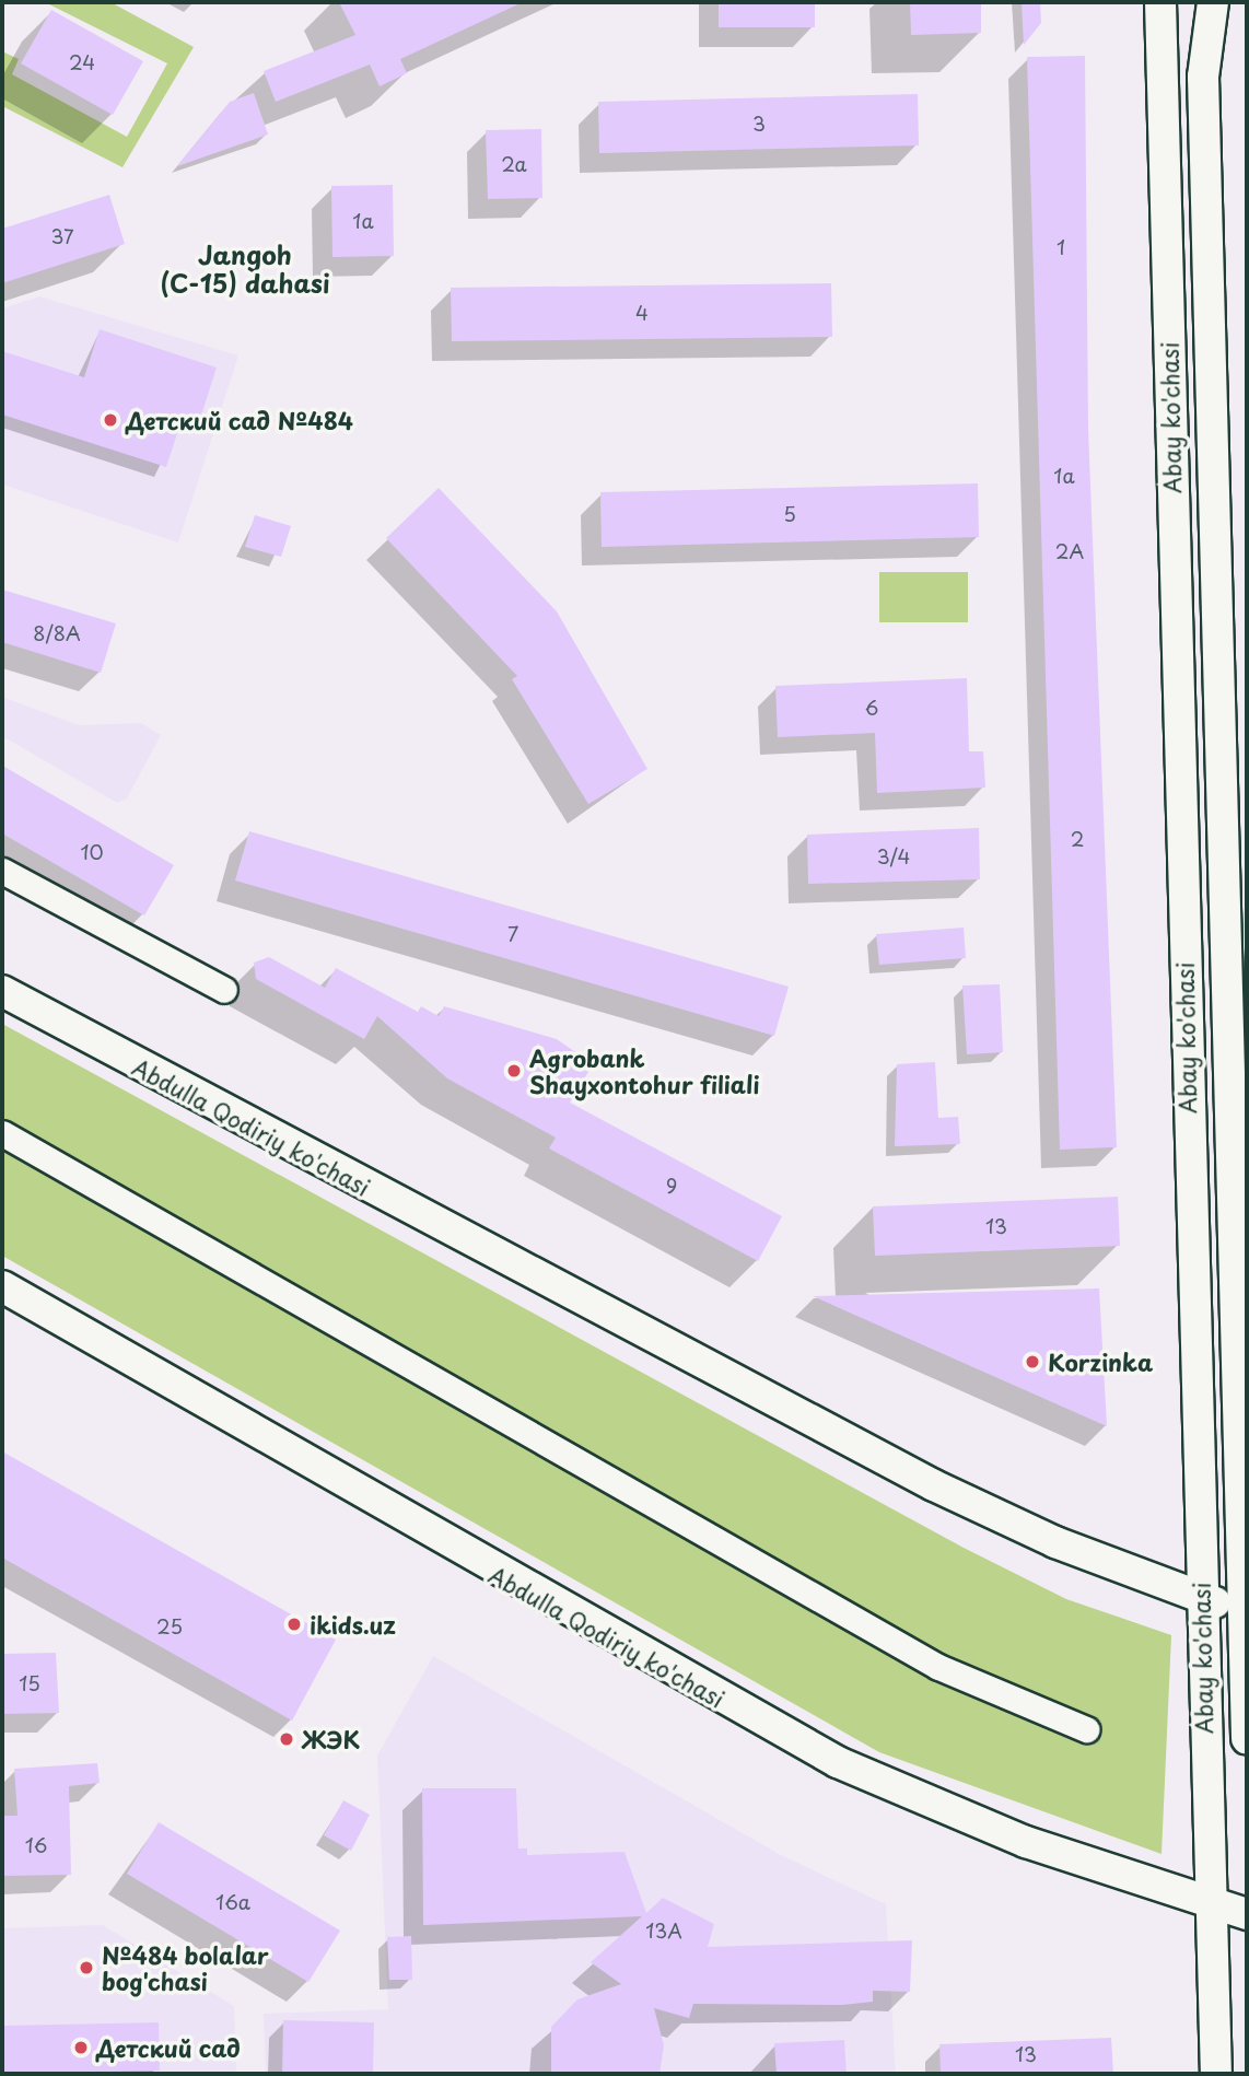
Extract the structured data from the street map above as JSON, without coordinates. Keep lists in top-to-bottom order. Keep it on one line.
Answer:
{"streets":{"main road":["Abay ko'chasi","Abdulla Qodiriy ko'chasi"]},"crossings":[["Abay ko'chasi","Abdulla Qodiriy ko'chasi"]],"districts":["Jangoh (C-15) dahasi"],"places":["Детский сад №484","Agrobank Shayxontohur filiali","Korzinka","ikids.uz","ЖЭК","№484 bolalar bog'chasi","Детский сад"],"house_numbers":["24","3","2a","1a","37","1","4","1a","5","2A","8/8A","6","2","10","3/4","7","9","13","25","15","16","16a","13A","13"]}
